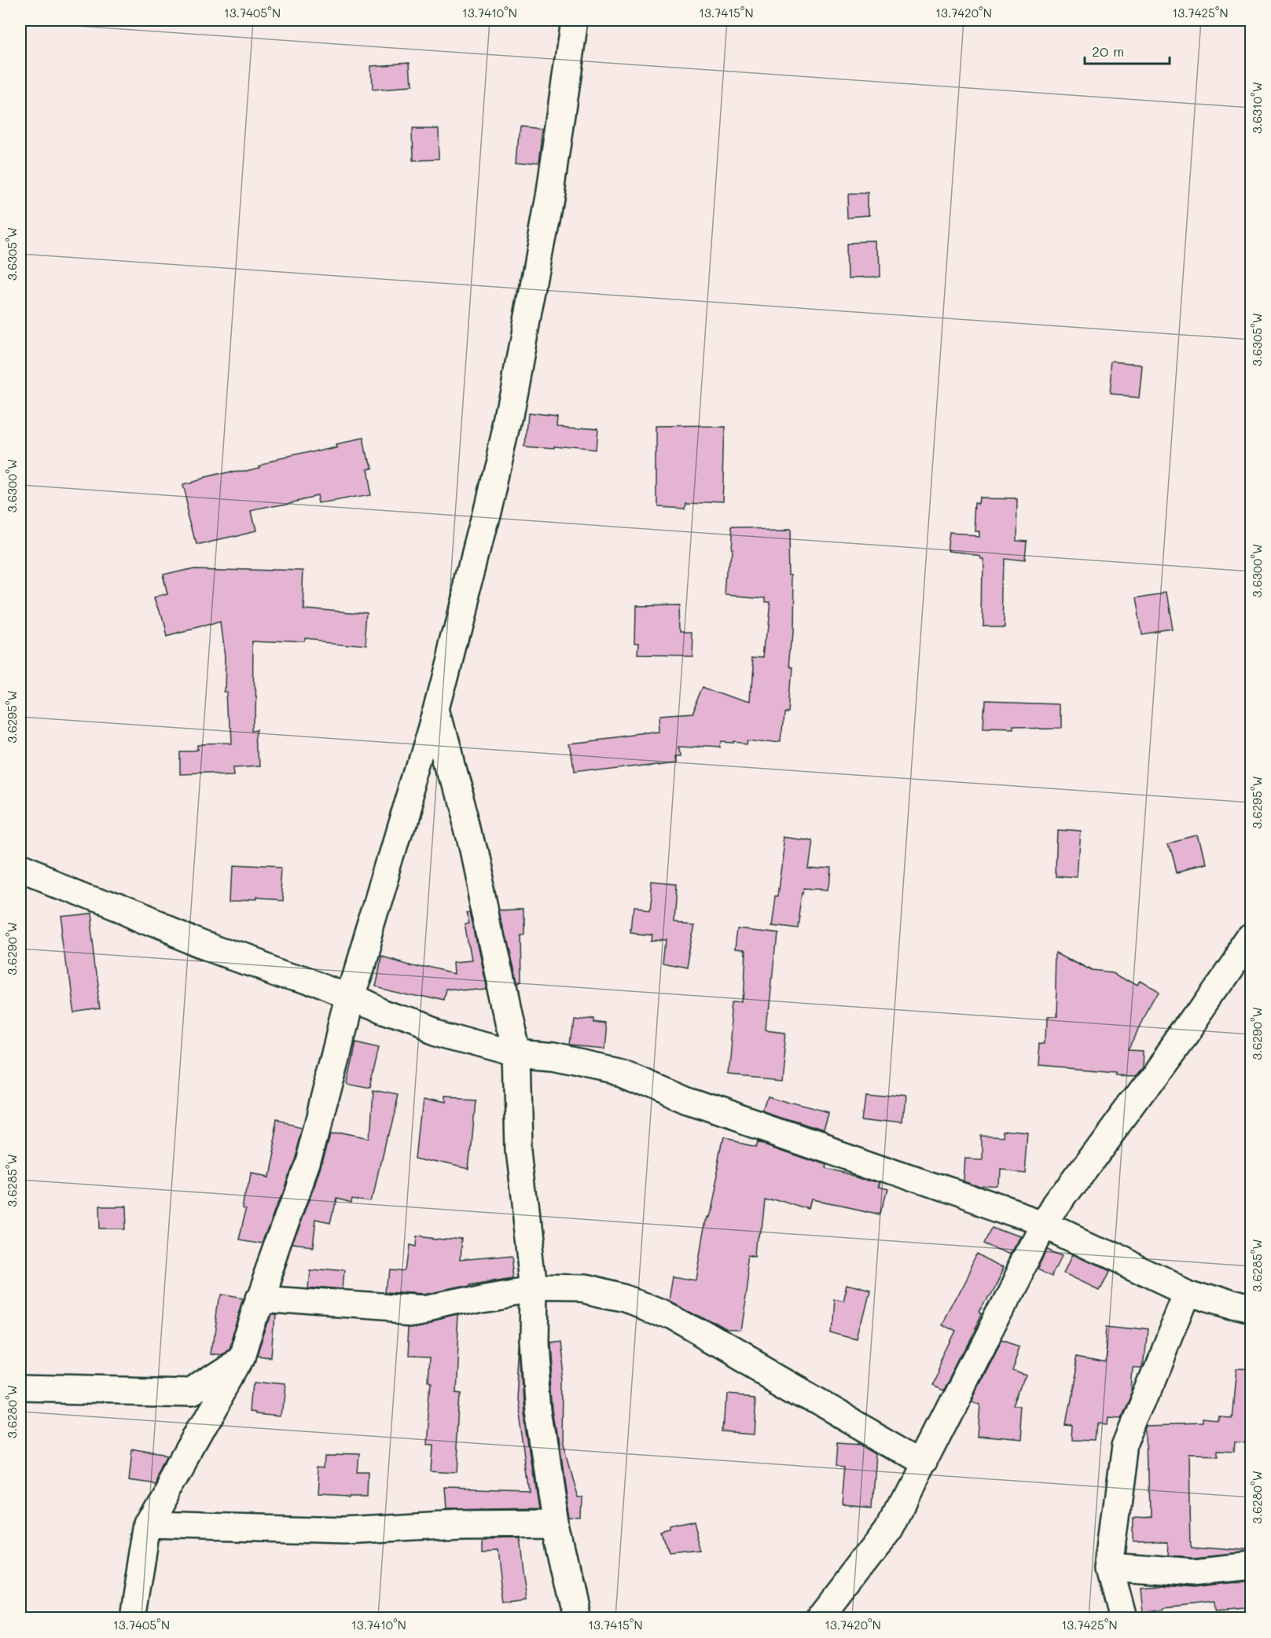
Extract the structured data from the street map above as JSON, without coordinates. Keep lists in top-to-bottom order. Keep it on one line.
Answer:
{"scale_bar":"20 m","coordinates":["13.7405°N","13.7410°N","13.7415°N","13.7420°N","13.7425°N","3.6310°W","3.6305°W","3.6300°W","3.6295°W","3.6290°W","3.6285°W","3.6280°W"]}
